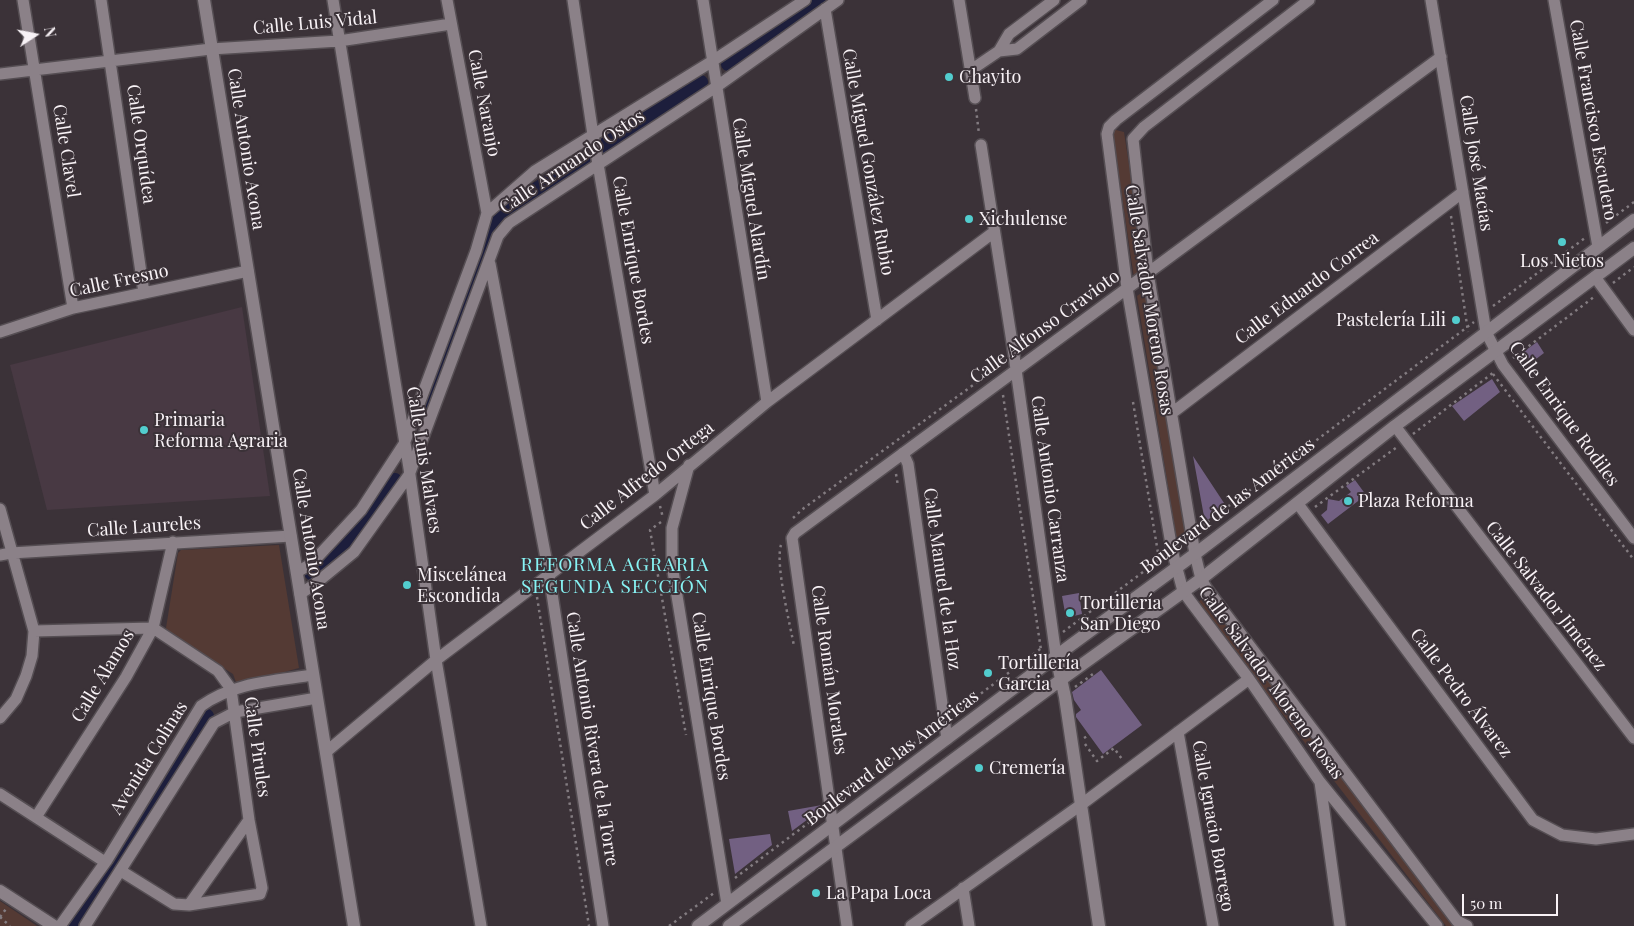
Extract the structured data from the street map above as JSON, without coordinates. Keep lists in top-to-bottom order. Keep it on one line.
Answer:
{"streets":{"main road":["Calle Antonio Acona","Calle Antonio Carranza","Boulevard de las Américas"],"street":["Calle Luis Vidal","Calle Naranjo","Calle Francisco Escudero","Calle Orquídea","Calle Clavel","Calle Armando Ostos","Calle Miguel González Rubio","Calle José Macías","Calle Miguel Alardín","Calle Enrique Bordes","Calle Fresno","Calle Eduardo Correa","Calle Salvador Moreno Rosas","Calle Alfonso Cravioto","Calle Enrique Rodiles","Calle Luis Malvaes","Calle Alfredo Ortega","Calle Laureles","Calle Manuel de la Hoz","Calle Salvador Jiménez","Calle Román Morales","Calle Álamos","Calle Pedro Álvarez","Calle Antonio Rivera de la Torre","Calle Pirules","Avenida Colinas","Calle Ignacio Borrego"]},"crossings":[["Calle Luis Vidal","Calle Naranjo"],["Calle Luis Vidal","Calle Antonio Acona"],["Calle Luis Vidal","Calle Luis Malvaes"],["Calle Naranjo","Calle Armando Ostos"],["Calle Francisco Escudero","Boulevard de las Américas"],["Calle Orquídea","Calle Fresno"],["Calle Antonio Acona","Calle Armando Ostos"],["Calle Antonio Acona","Calle Fresno"],["Calle Antonio Acona","Calle Alfredo Ortega"],["Calle Antonio Acona","Calle Laureles"],["Calle Antonio Acona","Avenida Colinas"],["Calle Clavel","Calle Fresno"],["Calle Armando Ostos","Calle Miguel González Rubio"],["Calle Armando Ostos","Calle Miguel Alardín"],["Calle Armando Ostos","Calle Enrique Bordes"],["Calle Armando Ostos","Calle Luis Malvaes"],["Calle Armando Ostos","Calle Antonio Rivera de la Torre"],["Calle Miguel González Rubio","Calle Alfredo Ortega"],["Calle José Macías","Calle Eduardo Correa"],["Calle José Macías","Calle Alfonso Cravioto"],["Calle José Macías","Calle Enrique Rodiles"],["Calle José Macías","Boulevard de las Américas"],["Calle Miguel Alardín","Calle Alfredo Ortega"],["Calle Enrique Bordes","Calle Alfredo Ortega"],["Calle Enrique Bordes","Boulevard de las Américas"],["Calle Eduardo Correa","Calle Salvador Moreno Rosas"],["Calle Salvador Moreno Rosas","Calle Alfonso Cravioto"],["Calle Salvador Moreno Rosas","Boulevard de las Américas"],["Calle Alfonso Cravioto","Calle Antonio Carranza"],["Calle Alfonso Cravioto","Calle Manuel de la Hoz"],["Calle Alfonso Cravioto","Calle Román Morales"],["Calle Enrique Rodiles","Boulevard de las Américas"],["Calle Luis Malvaes","Calle Alfredo Ortega"],["Calle Alfredo Ortega","Calle Antonio Carranza"],["Calle Alfredo Ortega","Calle Antonio Rivera de la Torre"],["Calle Antonio Carranza","Boulevard de las Américas"],["Boulevard de las Américas","Calle Manuel de la Hoz"],["Boulevard de las Américas","Calle Salvador Jiménez"],["Boulevard de las Américas","Calle Román Morales"],["Boulevard de las Américas","Calle Pedro Álvarez"],["Calle Laureles","Calle Álamos"],["Calle Álamos","Calle Pirules"],["Calle Pirules","Avenida Colinas"]],"districts":["REFORMA AGRARIA SEGUNDA SECCIÓN"],"places":["Chayito","Xichulense","Los Nietos","Pastelería Lili","Primaria Reforma Agraria","Plaza Reforma","Miscelánea Escondida","Tortillería San Diego","Tortillería Garcia","Cremería","La Papa Loca"],"scale_bar":"50 m","north":"right"}
